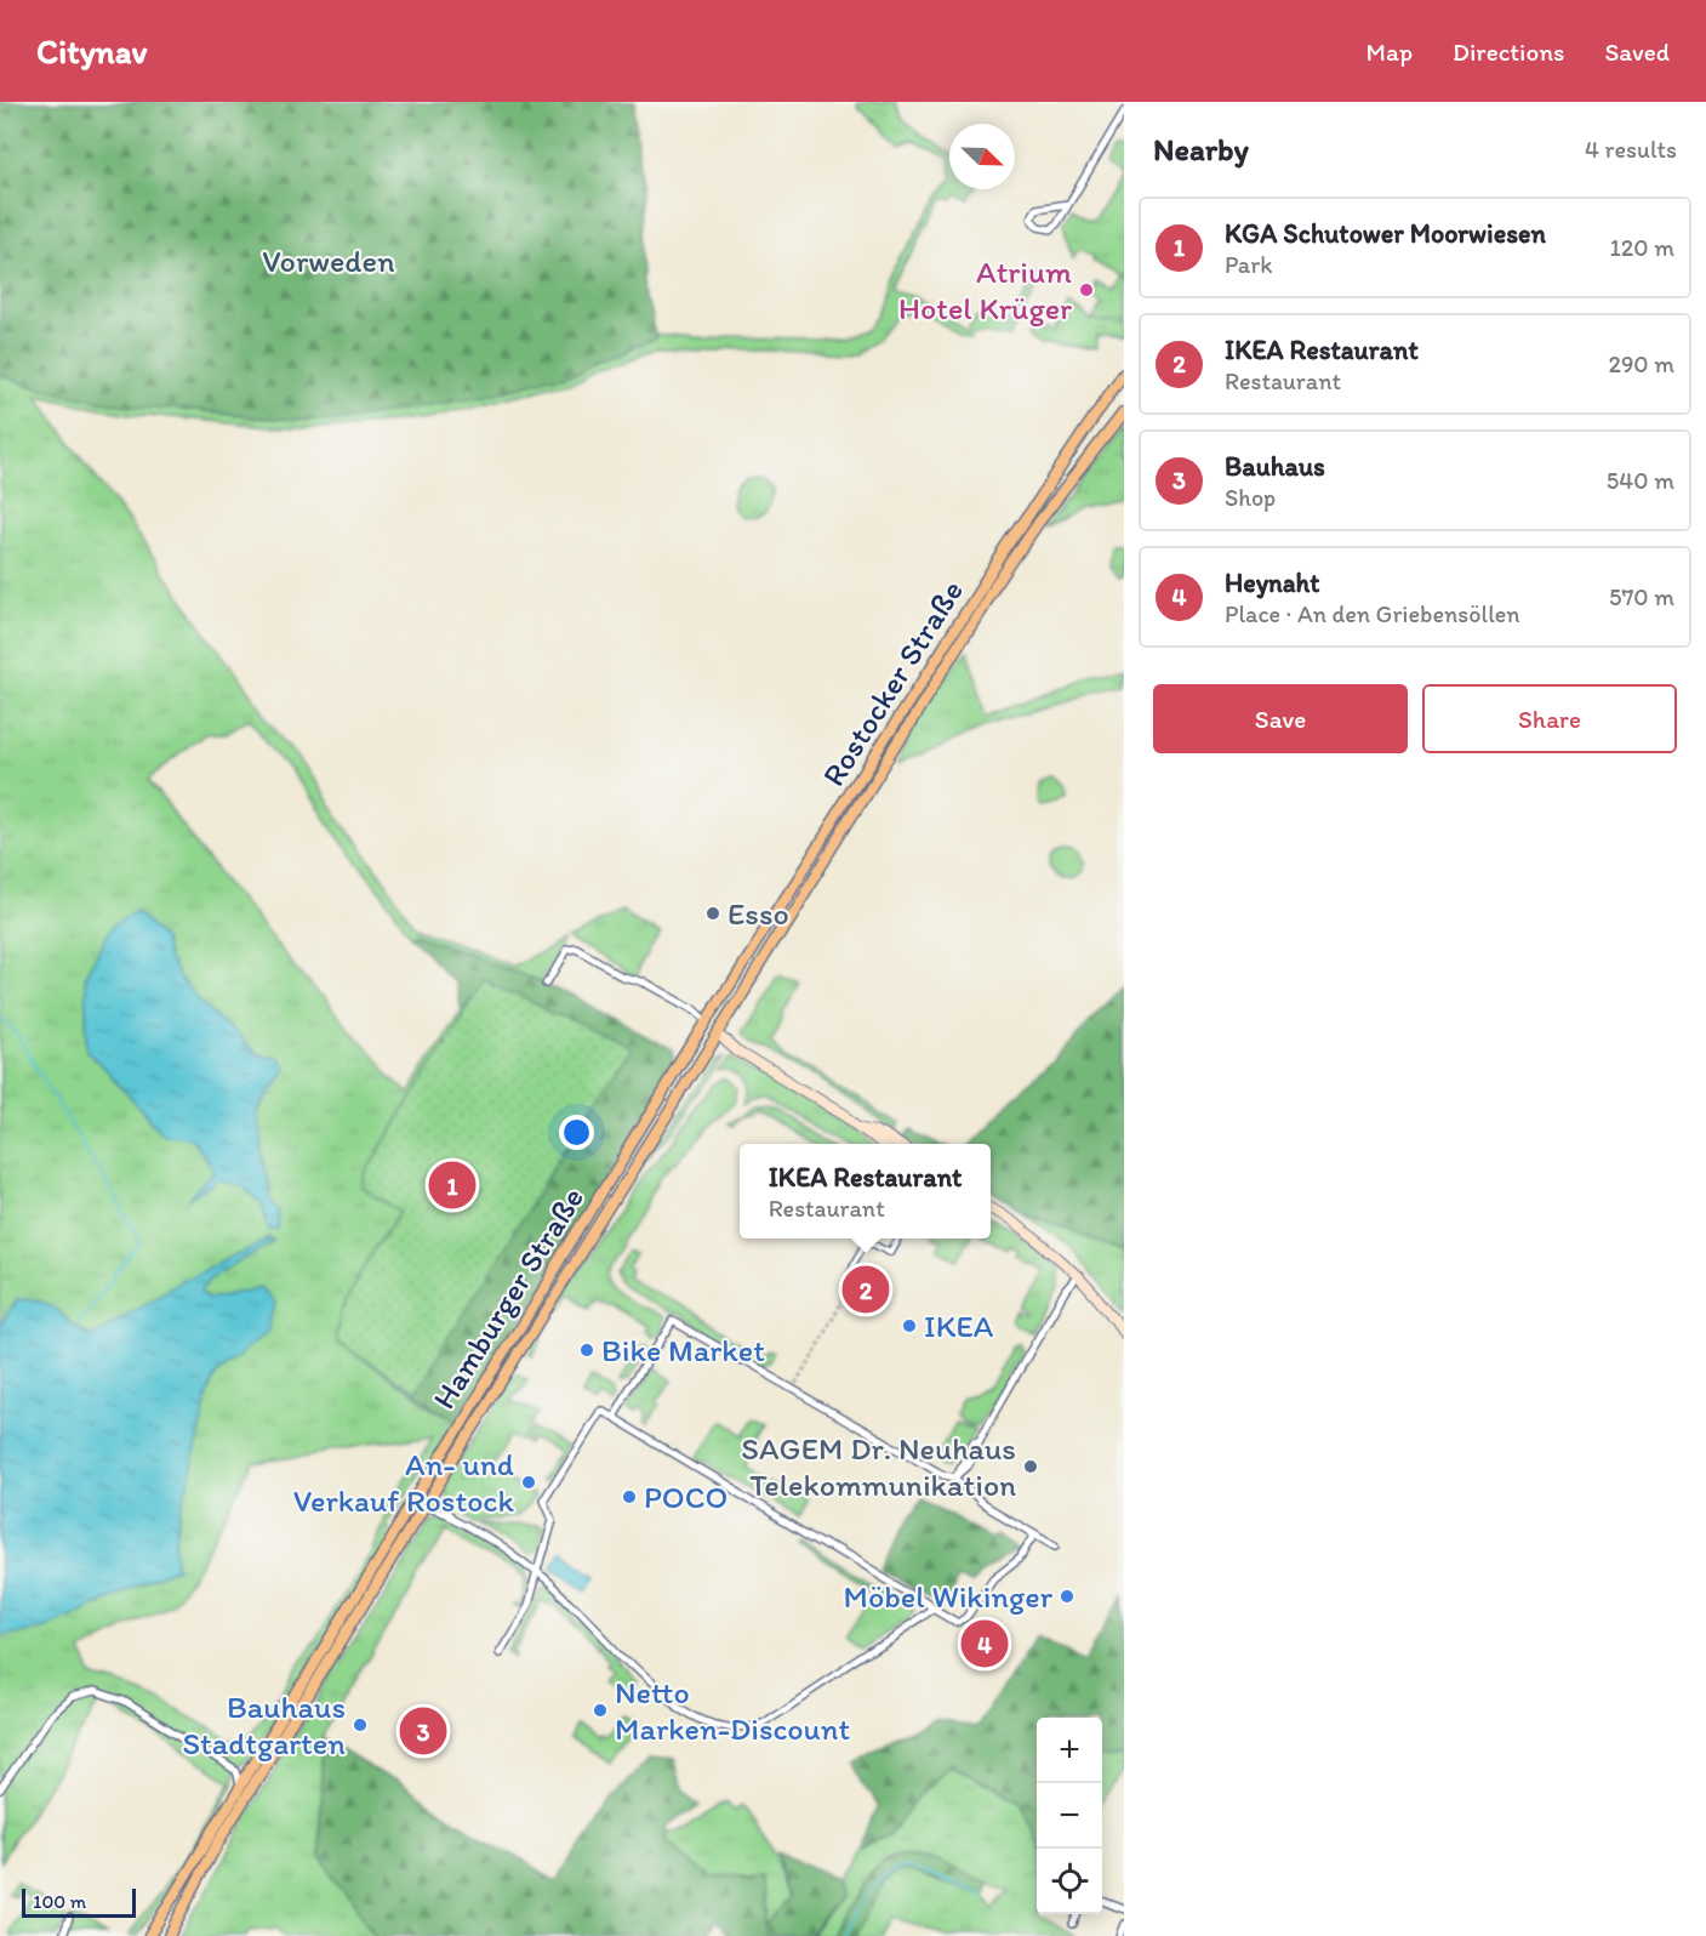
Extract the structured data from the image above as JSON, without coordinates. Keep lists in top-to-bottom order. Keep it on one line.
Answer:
{"streets":{"main road":["Rostocker Straße","Hamburger Straße"]},"crossings":[["Rostocker Straße","Hamburger Straße"]],"parks":["Vorweden"],"places":["Atrium Hotel Krüger","Esso","IKEA","Bike Market","SAGEM Dr. Neuhaus Telekommunikation","An- und Verkauf Rostock","POCO","Möbel Wikinger","Netto Marken-Discount","Bauhaus Stadtgarten"],"scale_bar":"100 m","north":"bottom right","page":{"header":"Citynav","nav":["Map","Directions","Saved"],"heading":["Nearby","4 results"],"list":[{"mark":"1","name":"KGA Schutower Moorwiesen","note":"Park","value":"120 m"},{"mark":"2","name":"IKEA Restaurant","note":"Restaurant","value":"290 m"},{"mark":"3","name":"Bauhaus","note":"Shop","value":"540 m"},{"mark":"4","name":"Heynaht","note":"Place · An den Griebensöllen","value":"570 m"}],"buttons":["Save","Share"],"popup":["IKEA Restaurant","Restaurant"],"pins":["1","2","4","3"],"map_buttons":["+","−"],"scale":"100 m"}}
